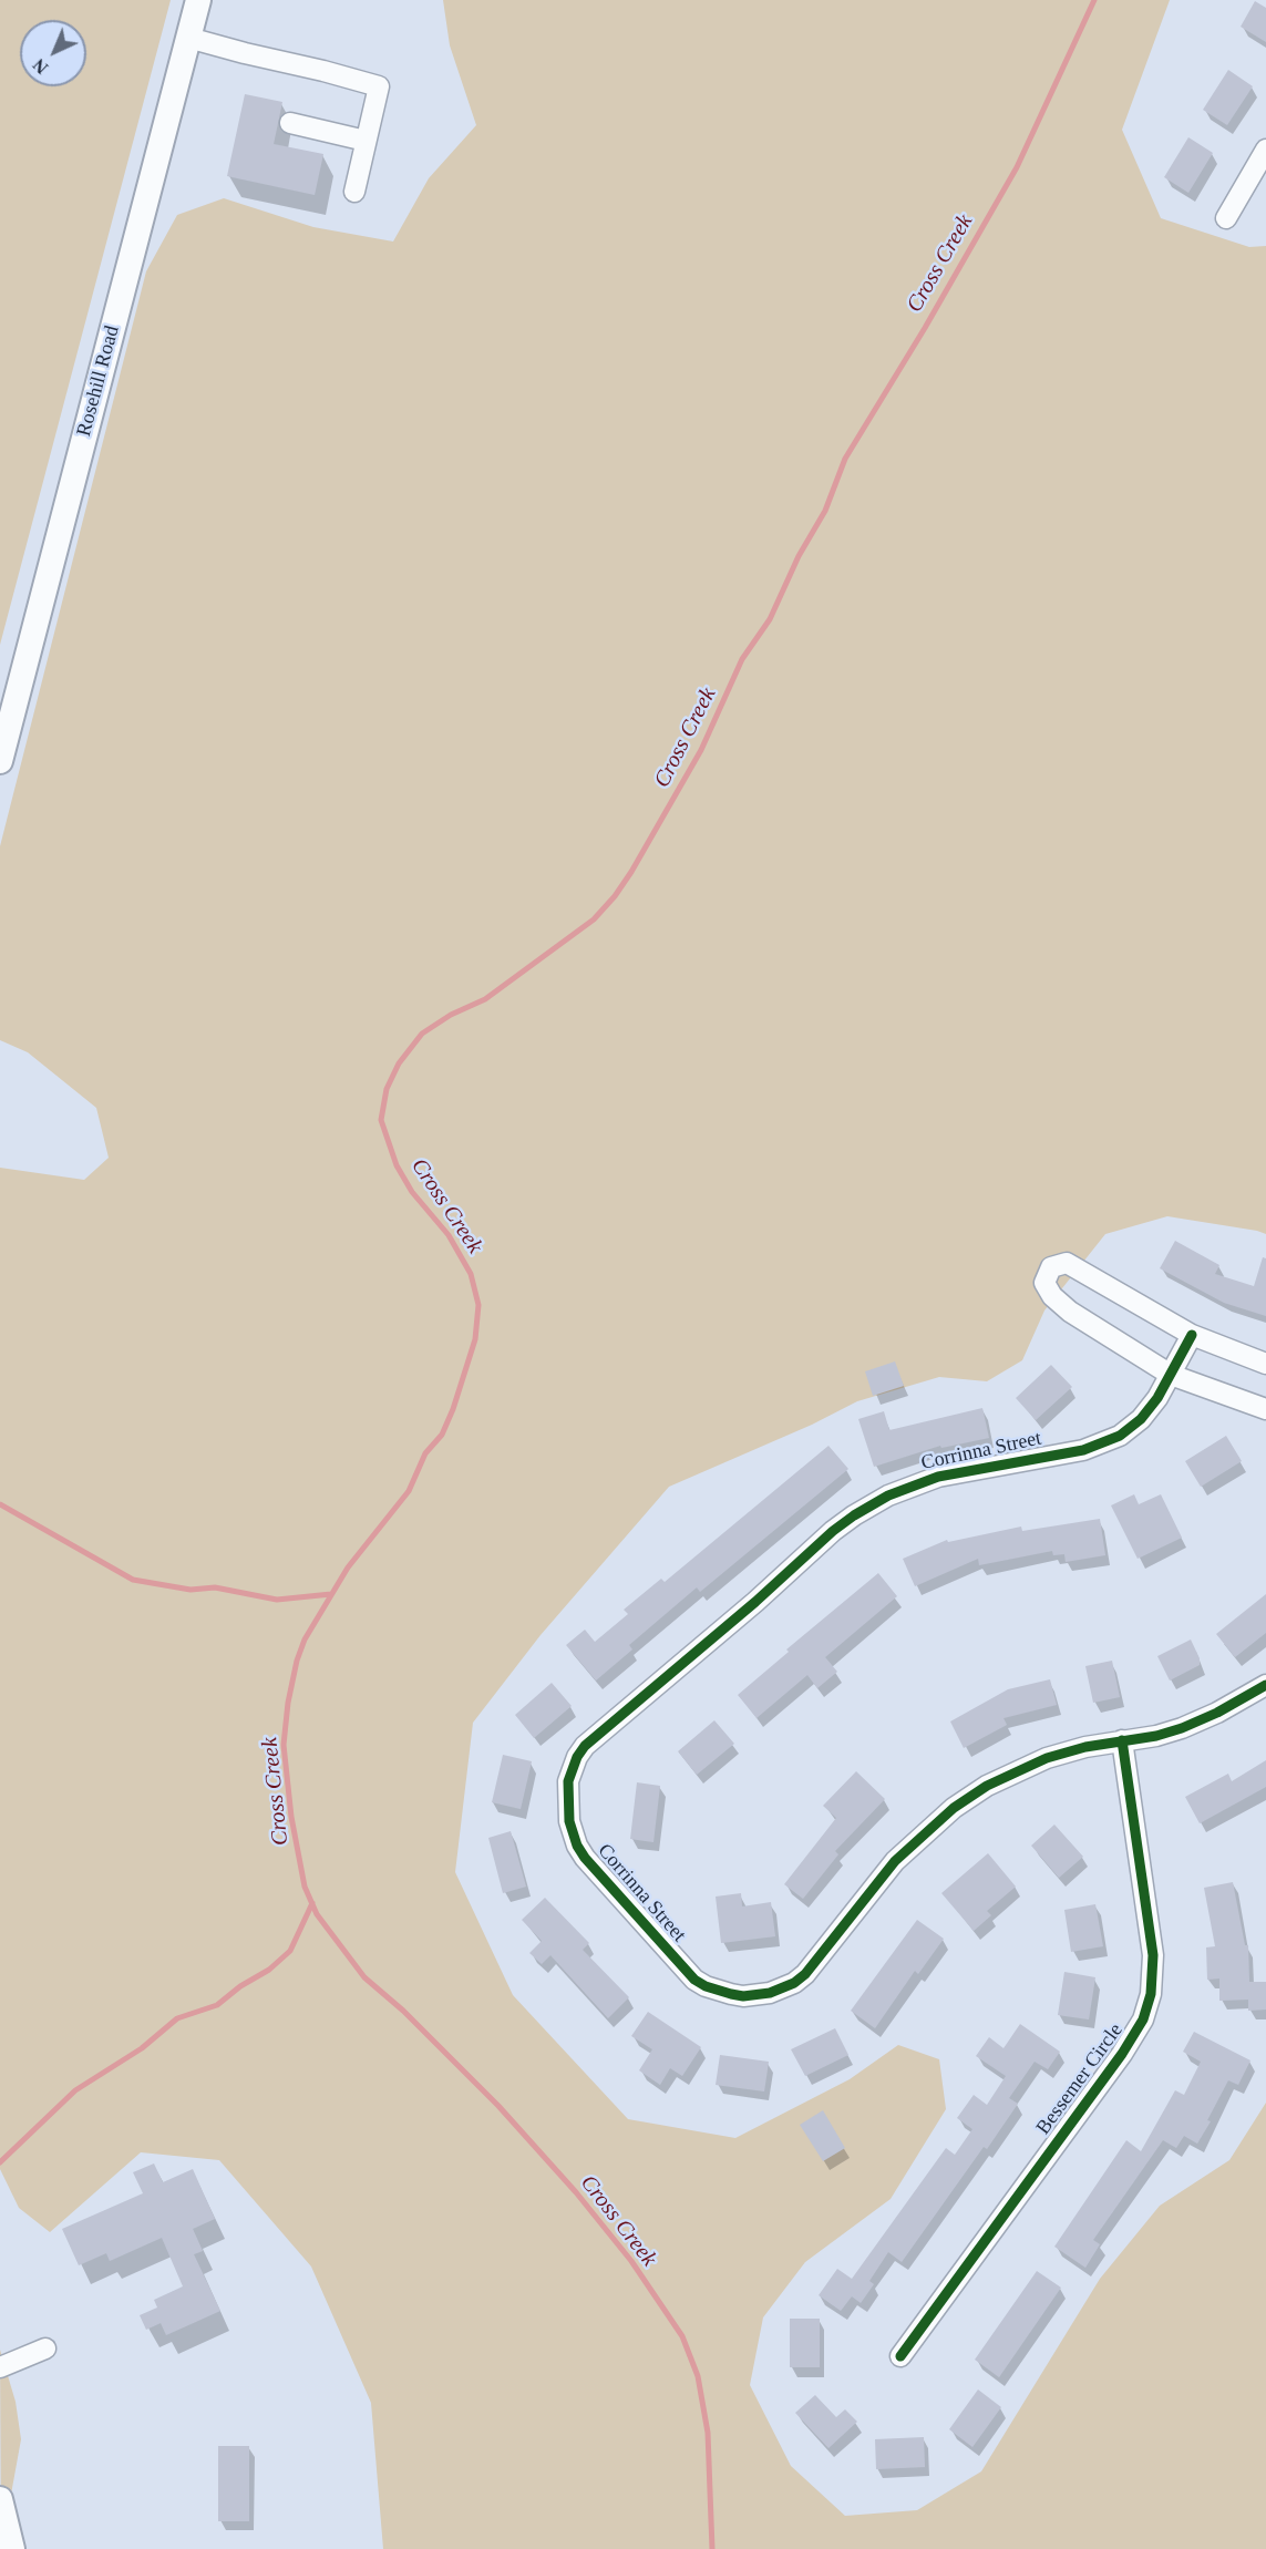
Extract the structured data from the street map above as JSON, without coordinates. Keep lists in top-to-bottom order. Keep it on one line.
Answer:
{"streets":{"main road":["Rosehill Road"],"street":["Corrinna Street","Bessemer Circle"]},"crossings":[["Corrinna Street","Bessemer Circle"]],"water":["Cross Creek"],"north":"bottom left"}
